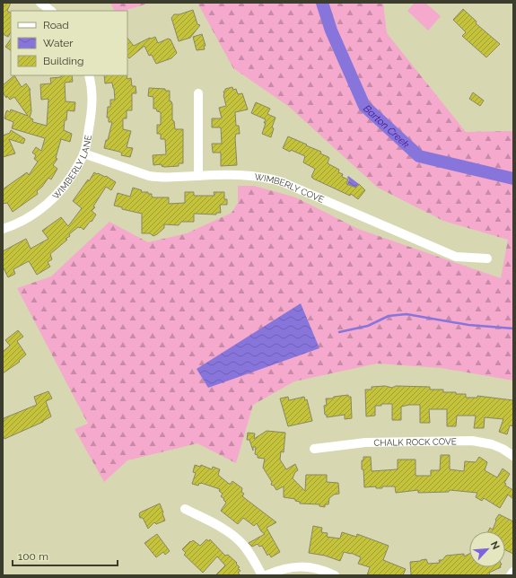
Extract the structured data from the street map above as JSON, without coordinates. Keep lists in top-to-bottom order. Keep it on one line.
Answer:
{"streets":{"street":["WIMBERLY LANE","WIMBERLY COVE","CHALK ROCK COVE"]},"crossings":[["WIMBERLY LANE","WIMBERLY COVE"]],"water":["Barton Creek"],"legend":["Road","Water","Building"],"scale_bar":"100 m","north":"top right"}
